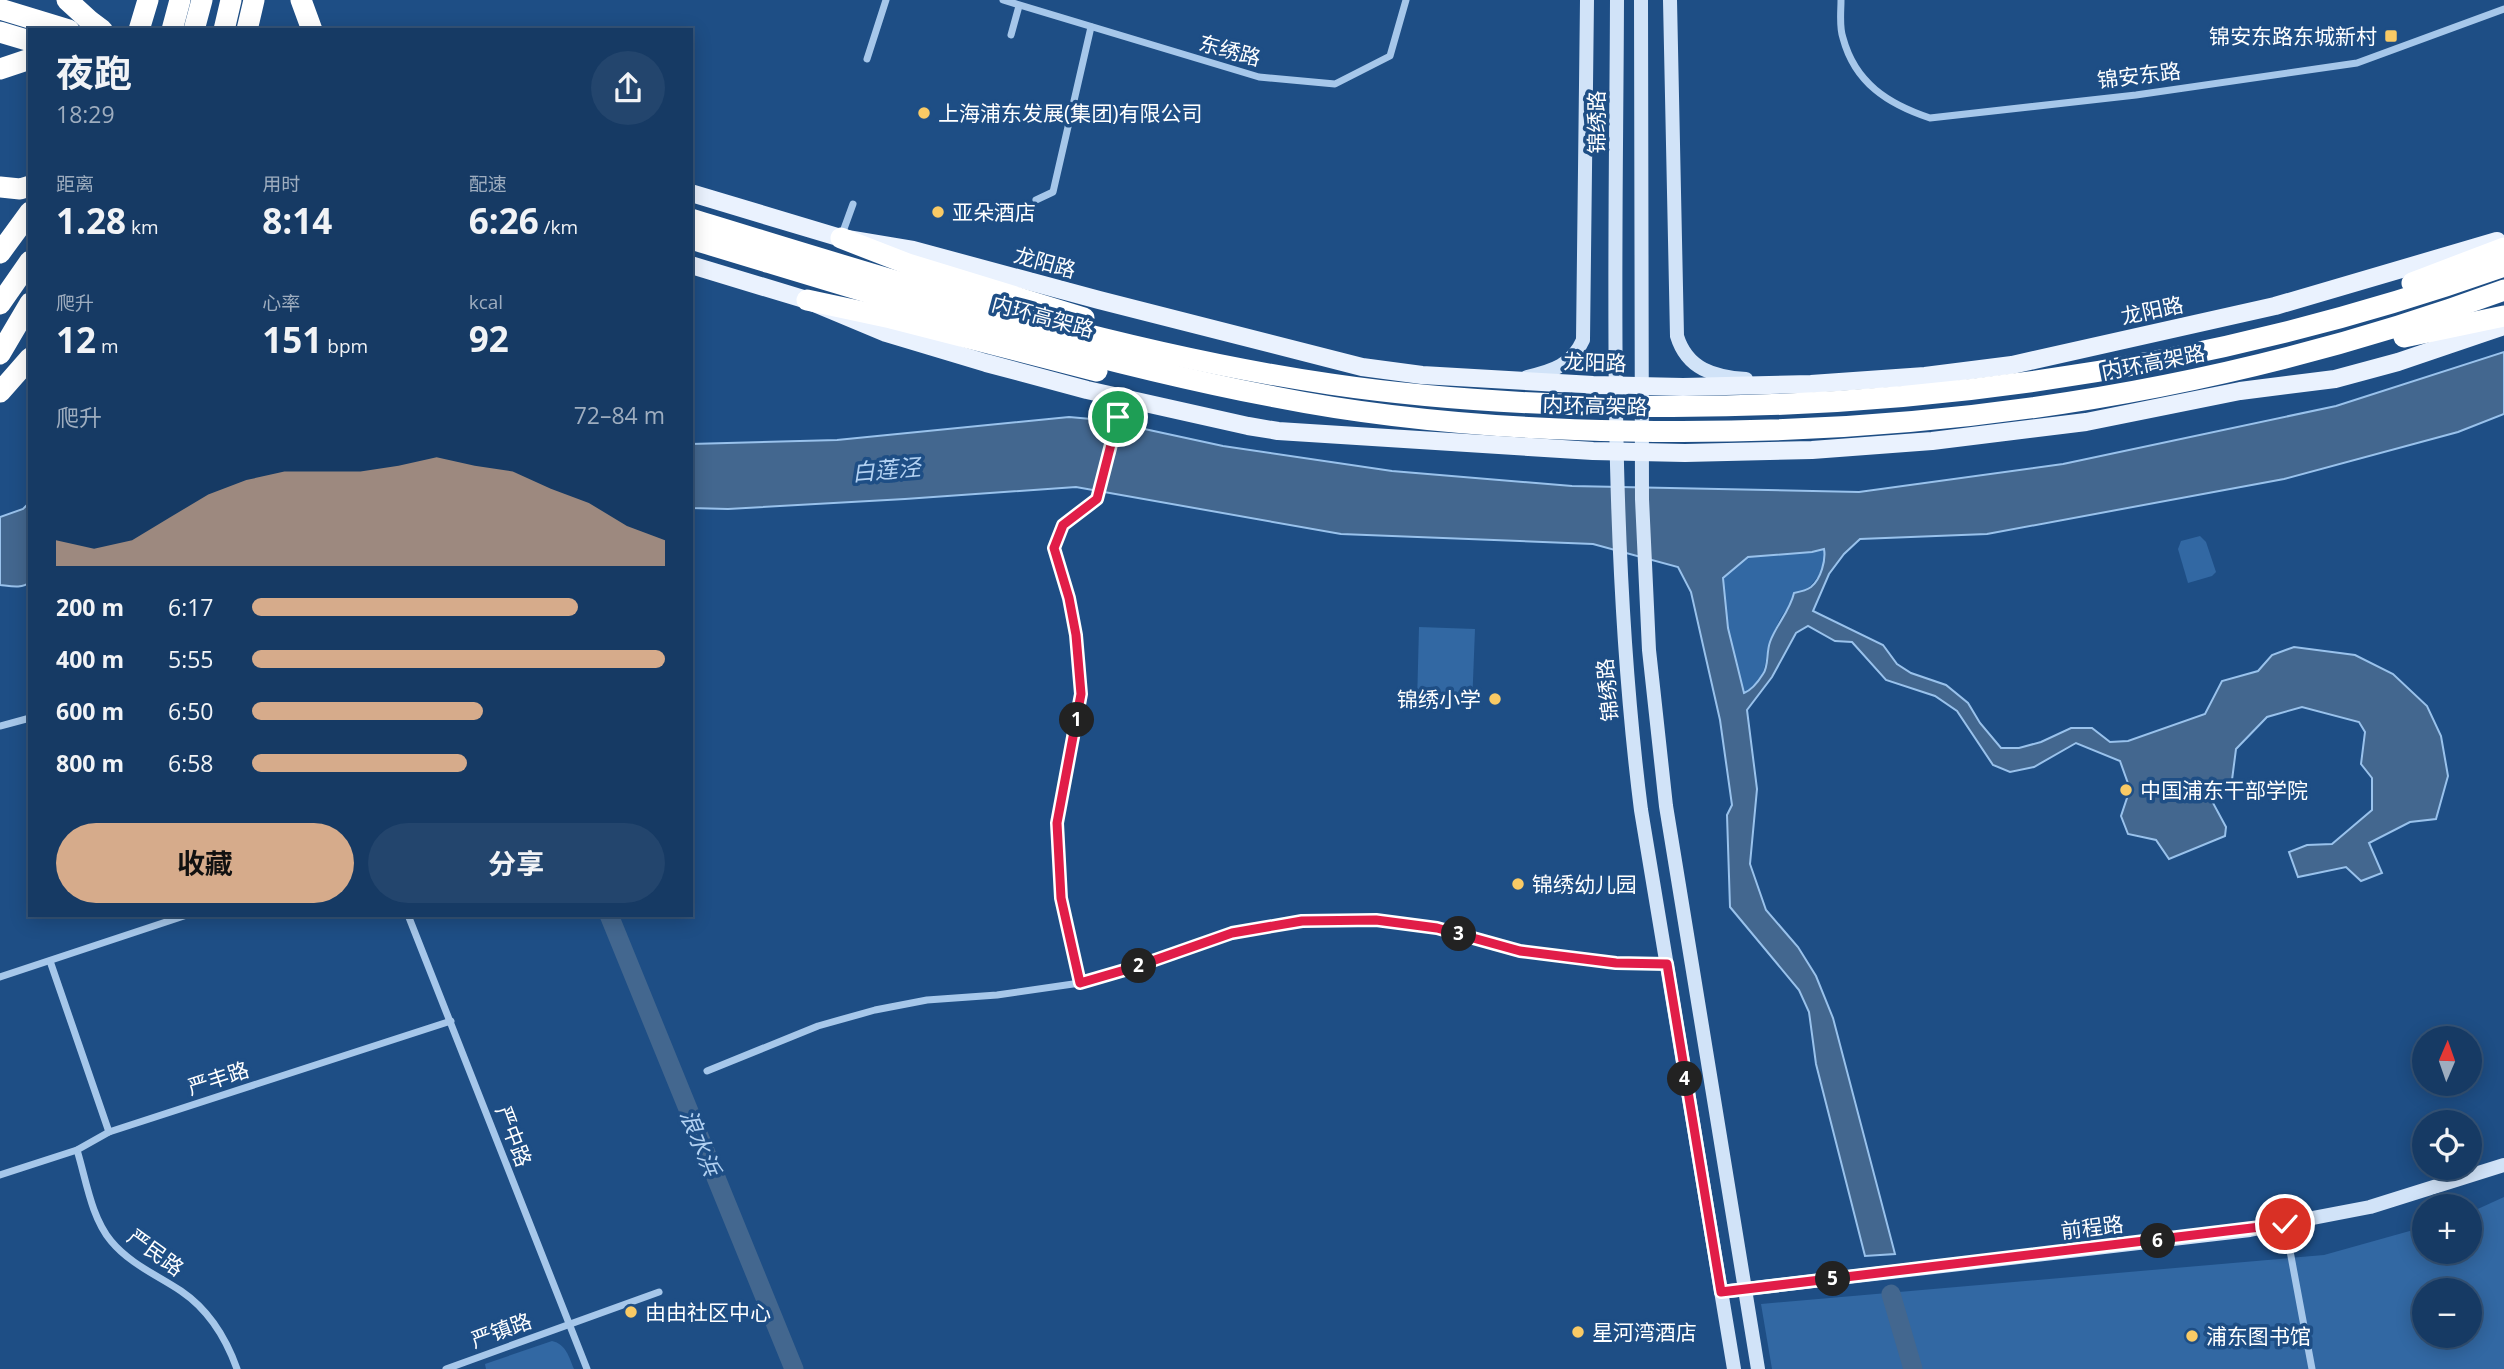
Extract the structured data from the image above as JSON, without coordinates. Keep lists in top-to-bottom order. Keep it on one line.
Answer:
{"streets":{"highway":["内环高架路"],"main road":["锦绣路","龙阳路","前程路"],"street":["东绣路","锦安东路","严丰路","严中路","严民路","严镇路"]},"crossings":[["锦绣路","前程路"],["严丰路","严中路"],["严丰路","严民路"],["严中路","严镇路"]],"water":["白莲泾","浪水浜"],"places":{"transit":["锦安东路东城新村"],"other":["上海浦东发展(集团)有限公司","亚朵酒店","锦绣小学","中国浦东干部学院","锦绣幼儿园","由由社区中心","星河湾酒店","浦东图书馆"]},"north":"top","page":{"heading":["夜跑","18:29"],"stats":[["距离","1.28 km"],["用时","8:14"],["配速","6:26 /km"],["爬升","12 m"],["心率","151 bpm"],["kcal","92"]],"chart":["爬升","72–84 m"],"list":[{"name":"200 m","note":"6:17"},{"name":"400 m","note":"5:55"},{"name":"600 m","note":"6:50"},{"name":"800 m","note":"6:58"}],"pins":["1","3","2","4","6","5"],"buttons":["收藏","分享"],"map_buttons":["+","−"]}}
